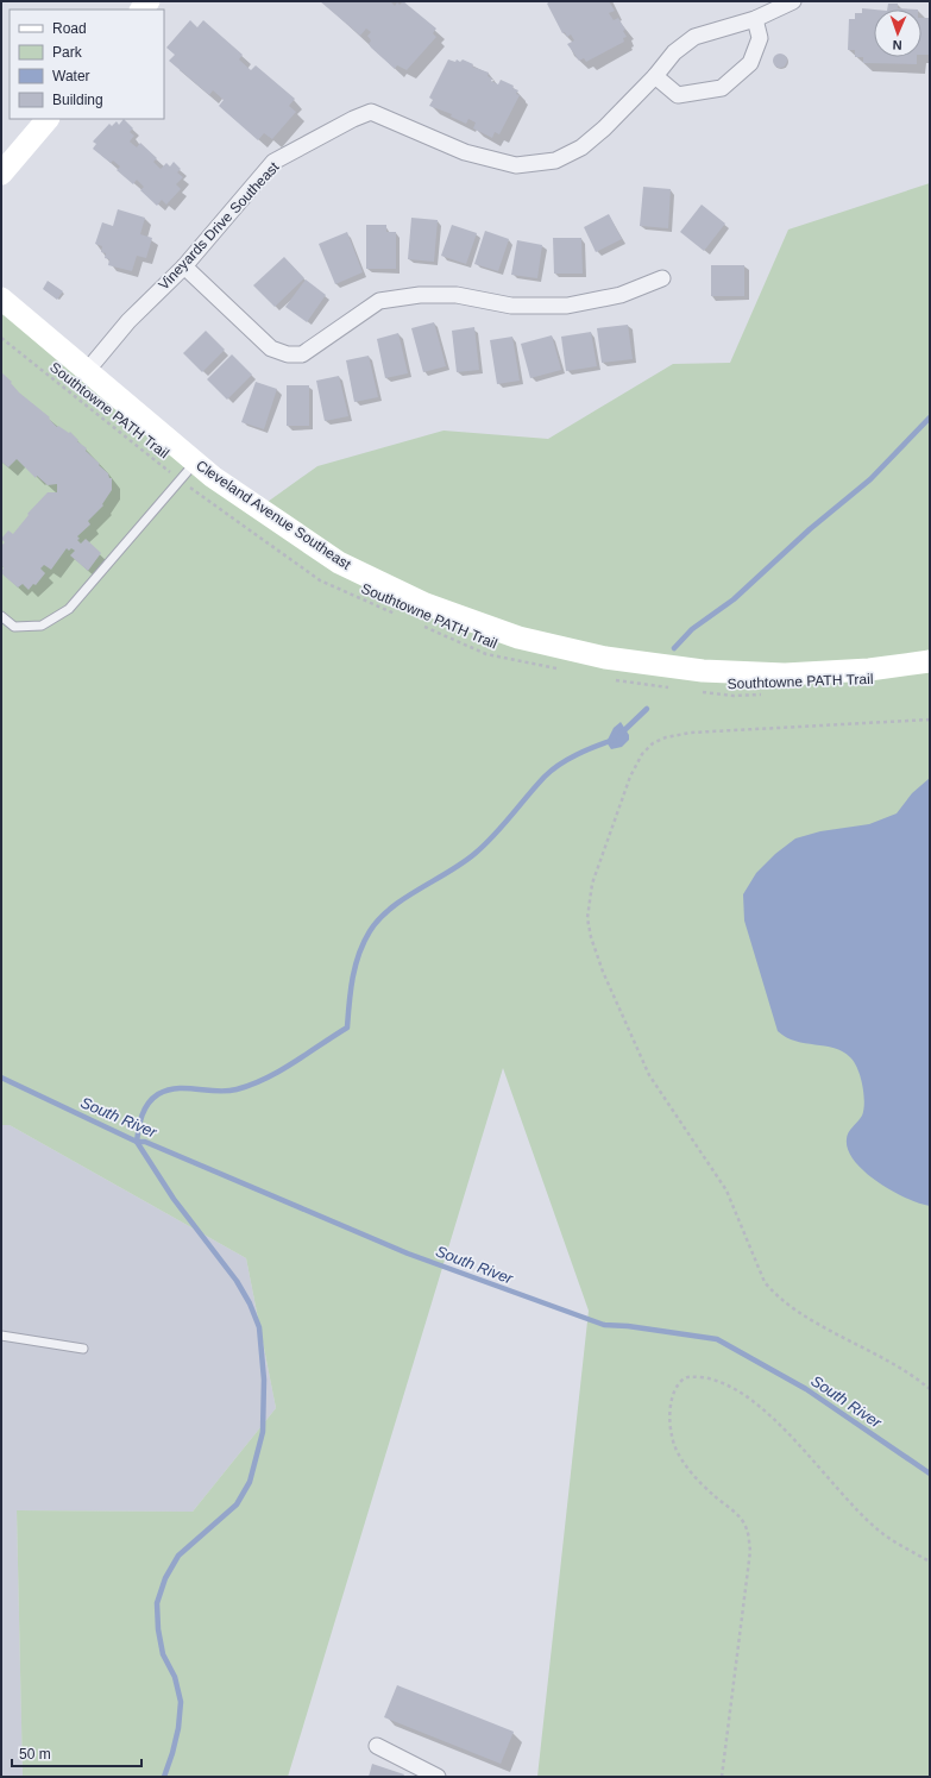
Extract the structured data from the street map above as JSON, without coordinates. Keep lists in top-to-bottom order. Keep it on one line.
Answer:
{"streets":{"main road":["Cleveland Avenue Southeast"],"street":["Vineyards Drive Southeast"],"path":["Southtowne PATH Trail"]},"crossings":[["Vineyards Drive Southeast","Cleveland Avenue Southeast"]],"water":["South River"],"legend":["Road","Park","Water","Building"],"scale_bar":"50 m","north":"bottom"}
